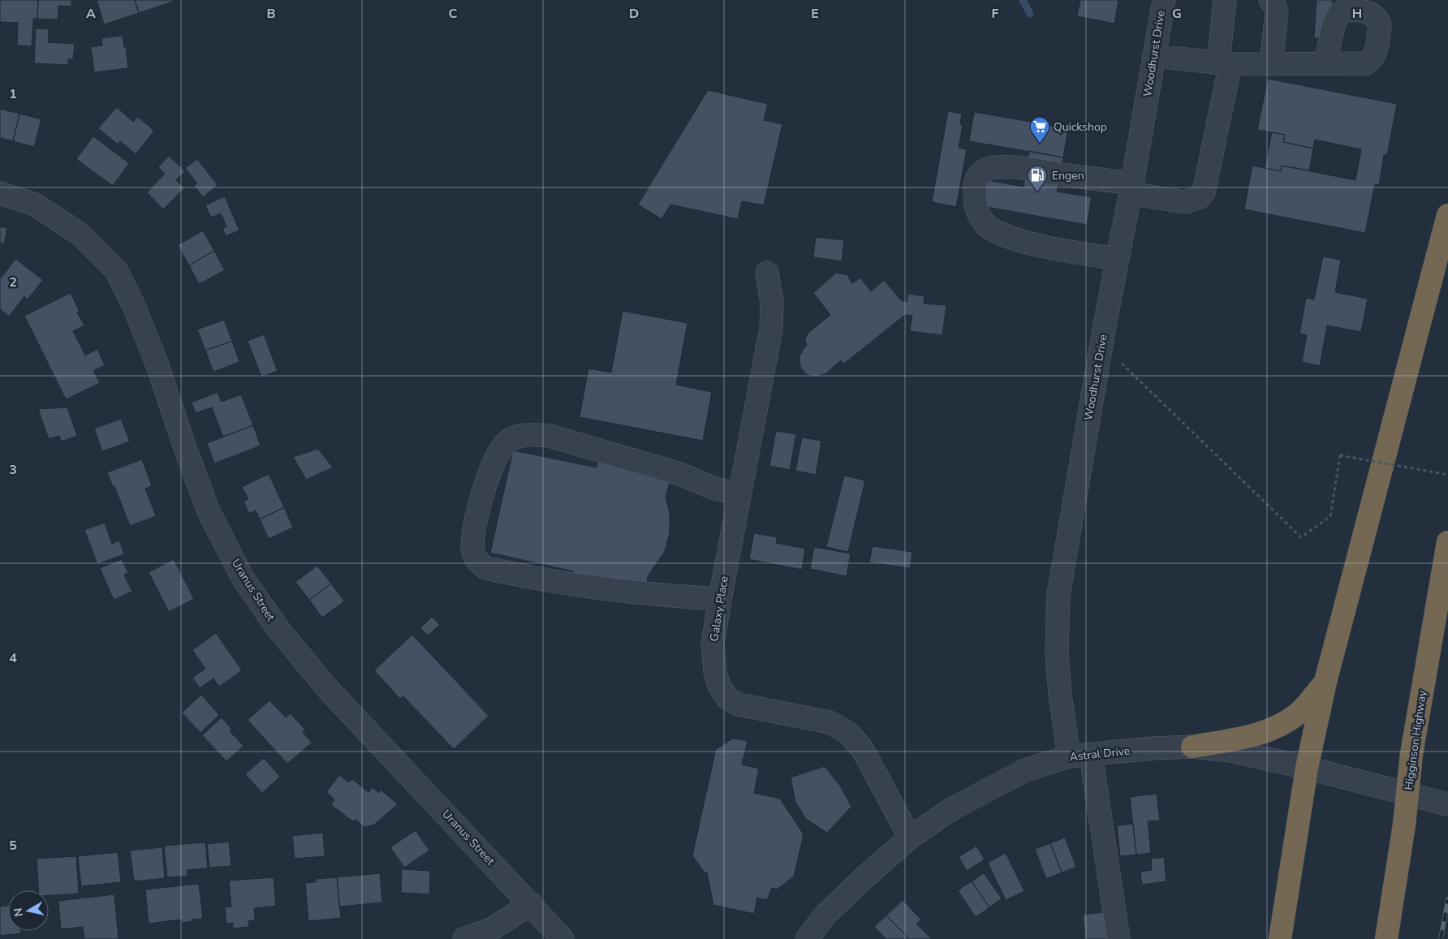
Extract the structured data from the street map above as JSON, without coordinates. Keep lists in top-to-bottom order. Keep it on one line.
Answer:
{"streets":{"highway":["Higginson Highway"],"street":["Woodhurst Drive","Uranus Street","Galaxy Place","Astral Drive"]},"crossings":[["Woodhurst Drive","Astral Drive"],["Galaxy Place","Astral Drive"]],"places":{"supermarket":["Quickshop"],"fuel station":["Engen"]},"north":"left","grid":{"columns":["A","B","C","D","E","F","G","H"],"rows":["1","2","3","4","5"]}}
